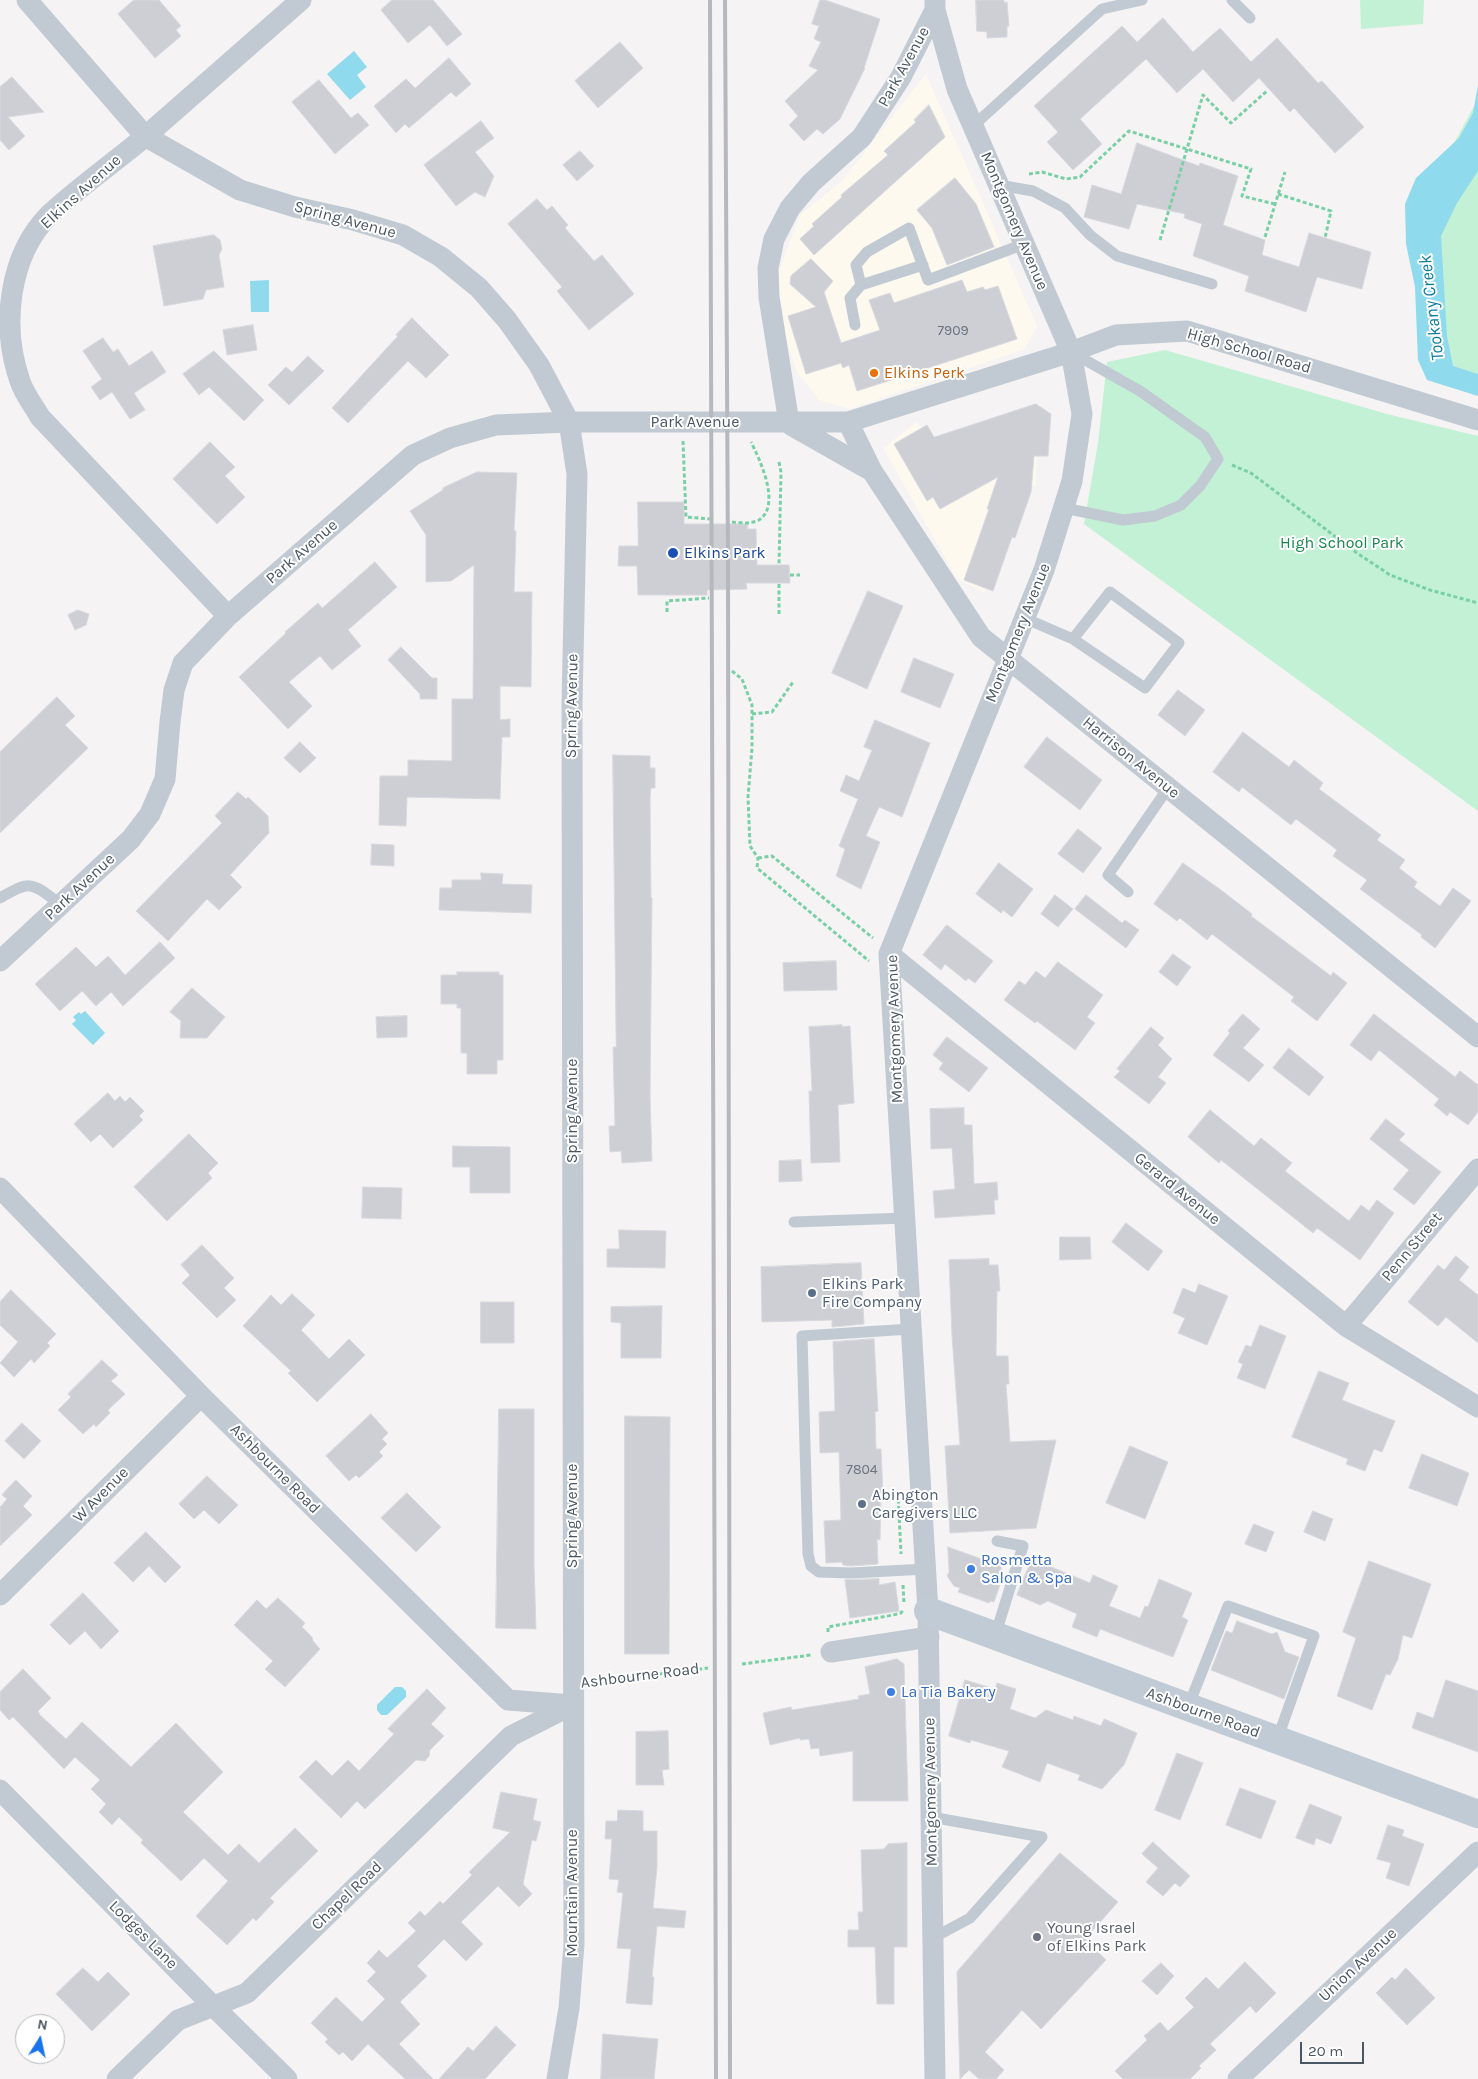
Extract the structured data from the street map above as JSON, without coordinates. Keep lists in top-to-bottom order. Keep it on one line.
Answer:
{"streets":{"street":["Park Avenue","Elkins Avenue","Spring Avenue","Montgomery Avenue","High School Road","Harrison Avenue","Gerard Avenue","Penn Street","Ashbourne Road","W Avenue","Mountain Avenue","Chapel Road","Lodges Lane","Union Avenue"]},"crossings":[["Park Avenue","Elkins Avenue"],["Park Avenue","Spring Avenue"],["Park Avenue","Montgomery Avenue"],["Park Avenue","High School Road"],["Park Avenue","Harrison Avenue"],["Elkins Avenue","Spring Avenue"],["Spring Avenue","Ashbourne Road"],["Spring Avenue","Mountain Avenue"],["Spring Avenue","Chapel Road"],["Montgomery Avenue","High School Road"],["Montgomery Avenue","Harrison Avenue"],["Montgomery Avenue","Gerard Avenue"],["Montgomery Avenue","Ashbourne Road"],["High School Road","Harrison Avenue"],["Gerard Avenue","Penn Street"],["Ashbourne Road","W Avenue"],["Ashbourne Road","Mountain Avenue"],["Ashbourne Road","Chapel Road"],["Mountain Avenue","Chapel Road"],["Chapel Road","Lodges Lane"]],"water":["Tookany Creek"],"parks":["High School Park"],"places":["Elkins Perk","Elkins Park","Elkins Park Fire Company","Abington Caregivers LLC","Rosmetta Salon & Spa","La Tia Bakery","Young Israel of Elkins Park"],"house_numbers":["7909","7804"],"scale_bar":"20 m","north":"top"}
